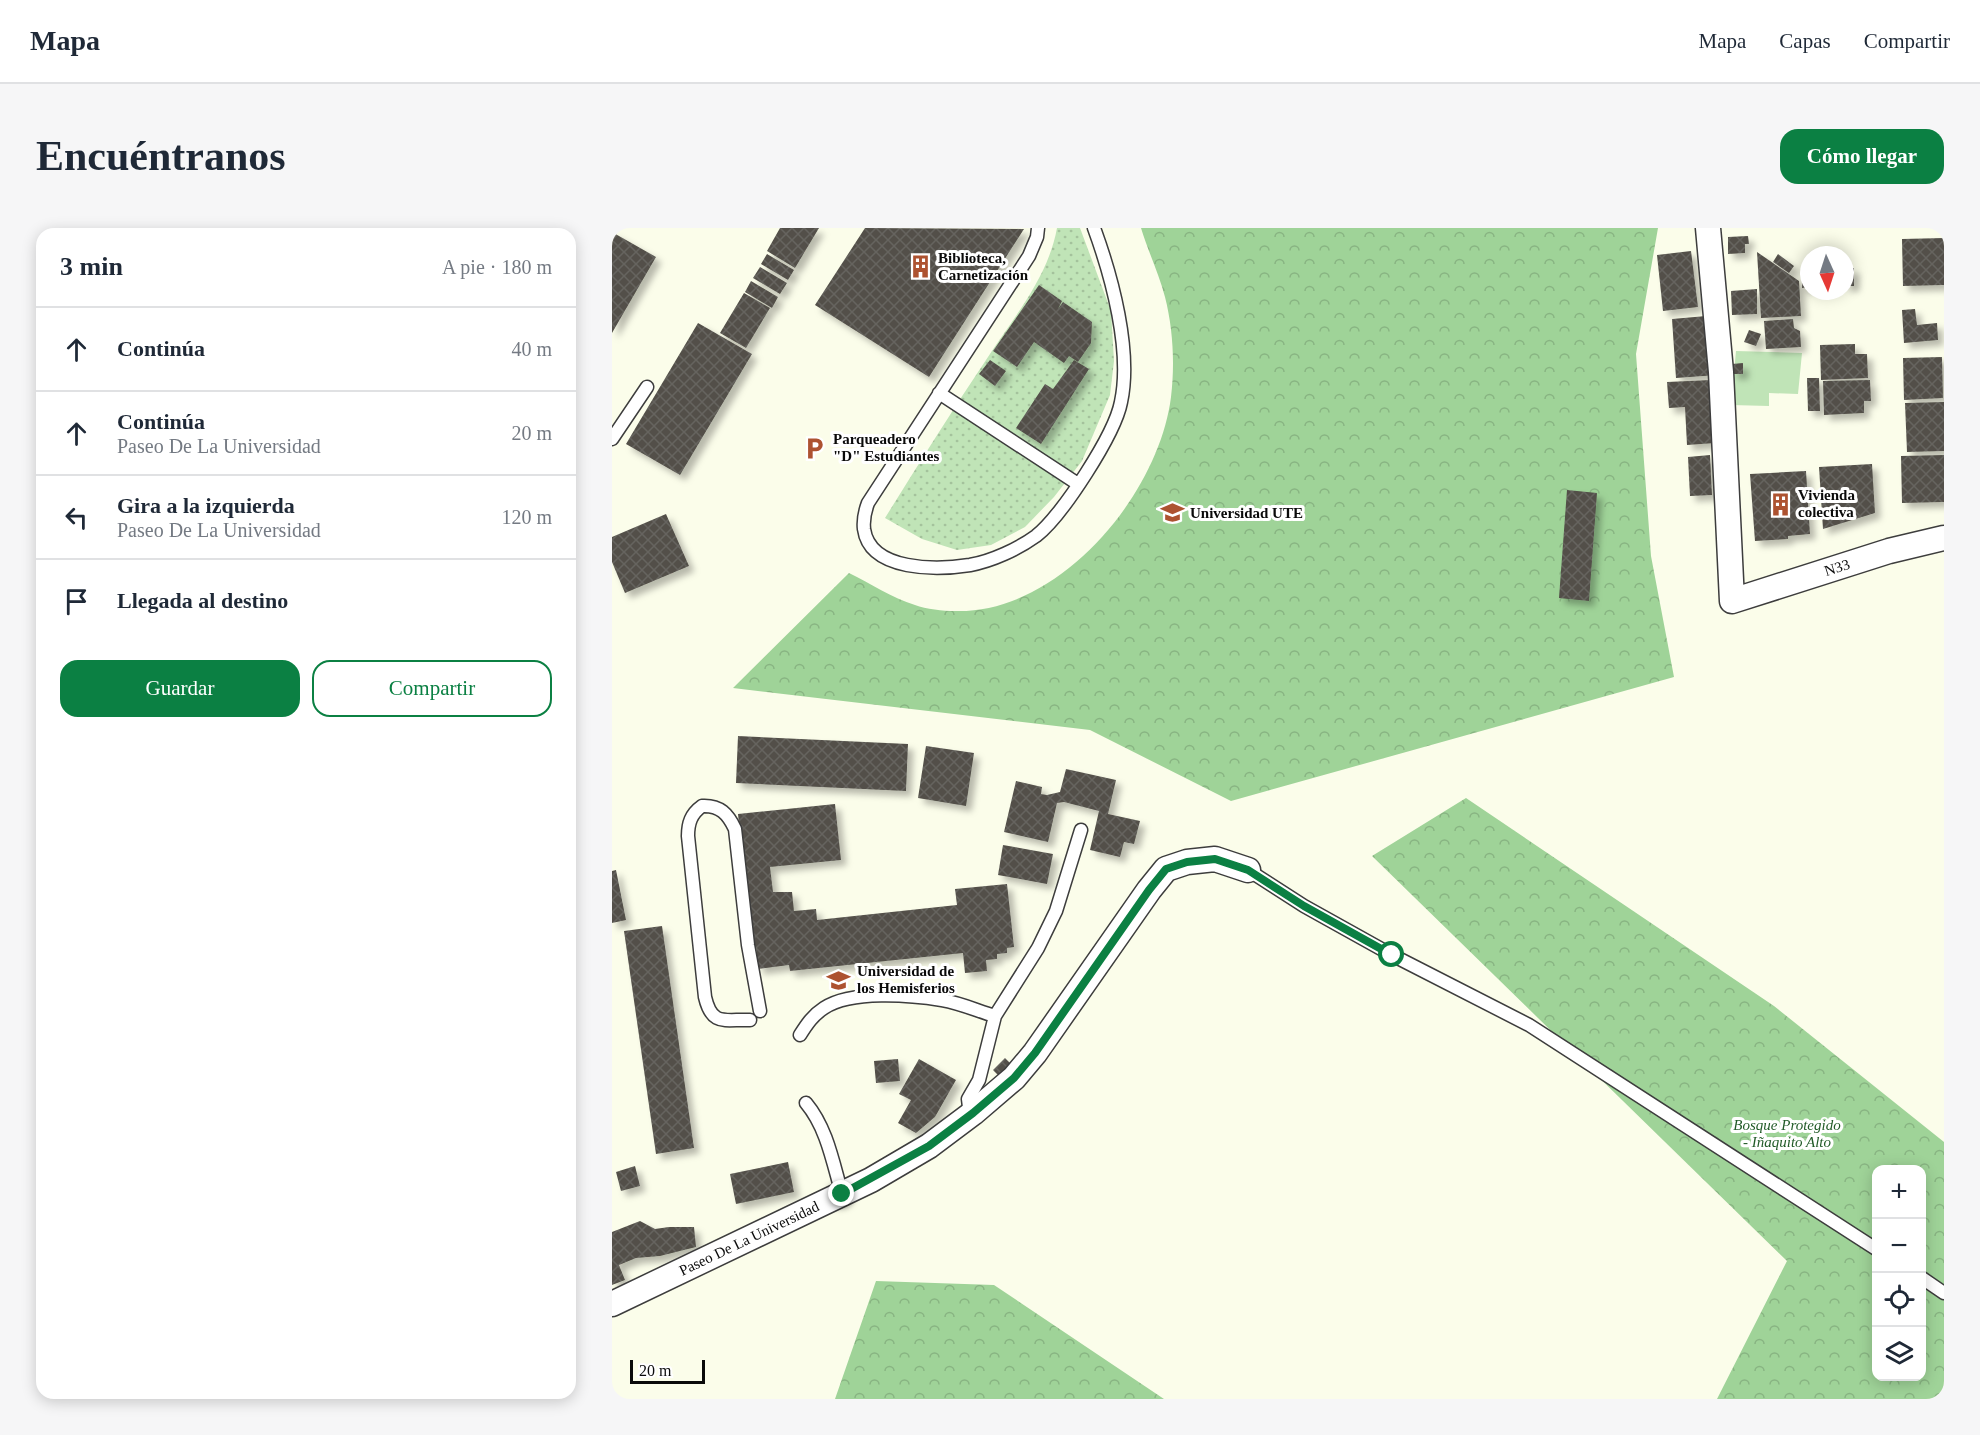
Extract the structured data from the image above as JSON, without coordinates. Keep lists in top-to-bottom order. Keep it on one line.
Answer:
{"streets":{"street":["N33","Paseo De La Universidad"]},"parks":["Bosque Protegido - Iñaquito Alto"],"places":{"building":["Biblioteca, Carnetización","Vivienda colectiva"],"parking":["Parqueadero \"D\" Estudiantes"],"school or university":["Universidad UTE","Universidad de los Hemisferios"]},"scale_bar":"20 m","north":"bottom","page":{"header":"Mapa","nav":["Mapa","Capas","Compartir"],"buttons":["Cómo llegar",["Guardar","Compartir"]],"title":"Encuéntranos","heading":["3 min","A pie · 180 m"],"list":[["Continúa","40 m"],["Continúa","Paseo De La Universidad","20 m"],["Gira a la izquierda","Paseo De La Universidad","120 m"],"Llegada al destino"],"map_buttons":["+","−"],"scale":"20 m"}}
